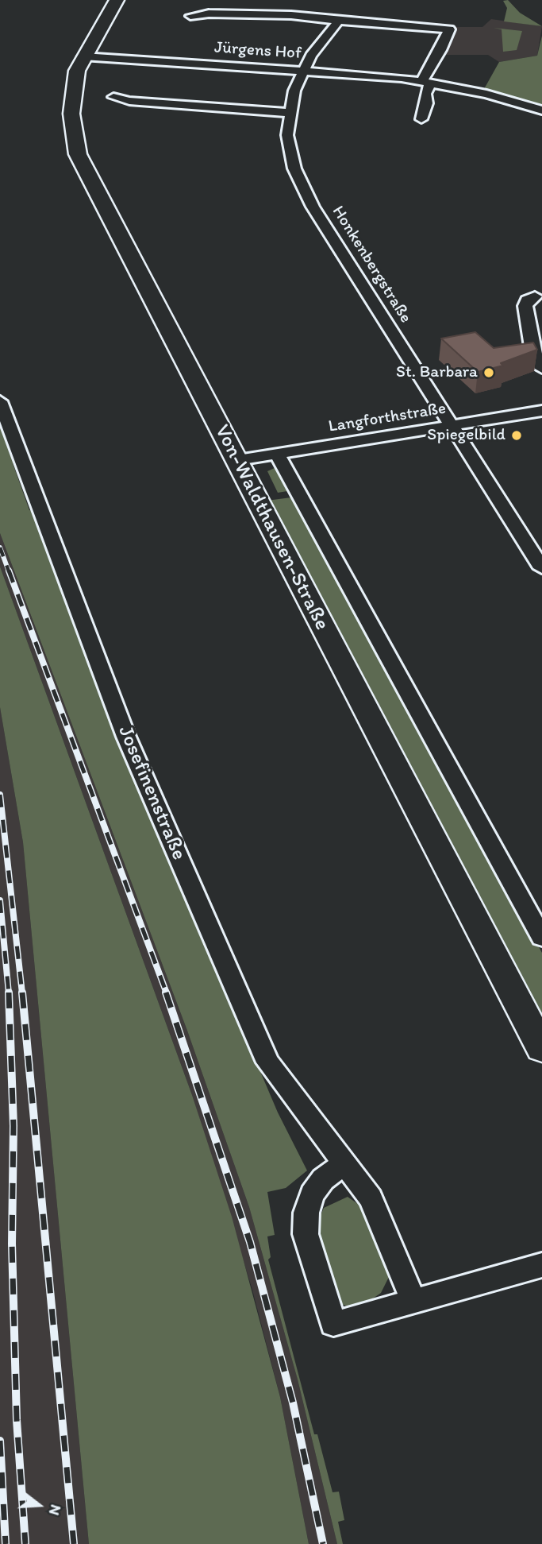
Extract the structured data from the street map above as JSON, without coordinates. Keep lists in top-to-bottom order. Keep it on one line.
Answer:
{"streets":{"street":["Jürgens Hof","Honkenbergstraße","Langforthstraße","Von-Waldthausen-Straße","Josefinenstraße"]},"crossings":[["Jürgens Hof","Honkenbergstraße"],["Jürgens Hof","Von-Waldthausen-Straße"],["Honkenbergstraße","Langforthstraße"],["Langforthstraße","Von-Waldthausen-Straße"]],"places":["St. Barbara","Spiegelbild"],"north":"right"}
